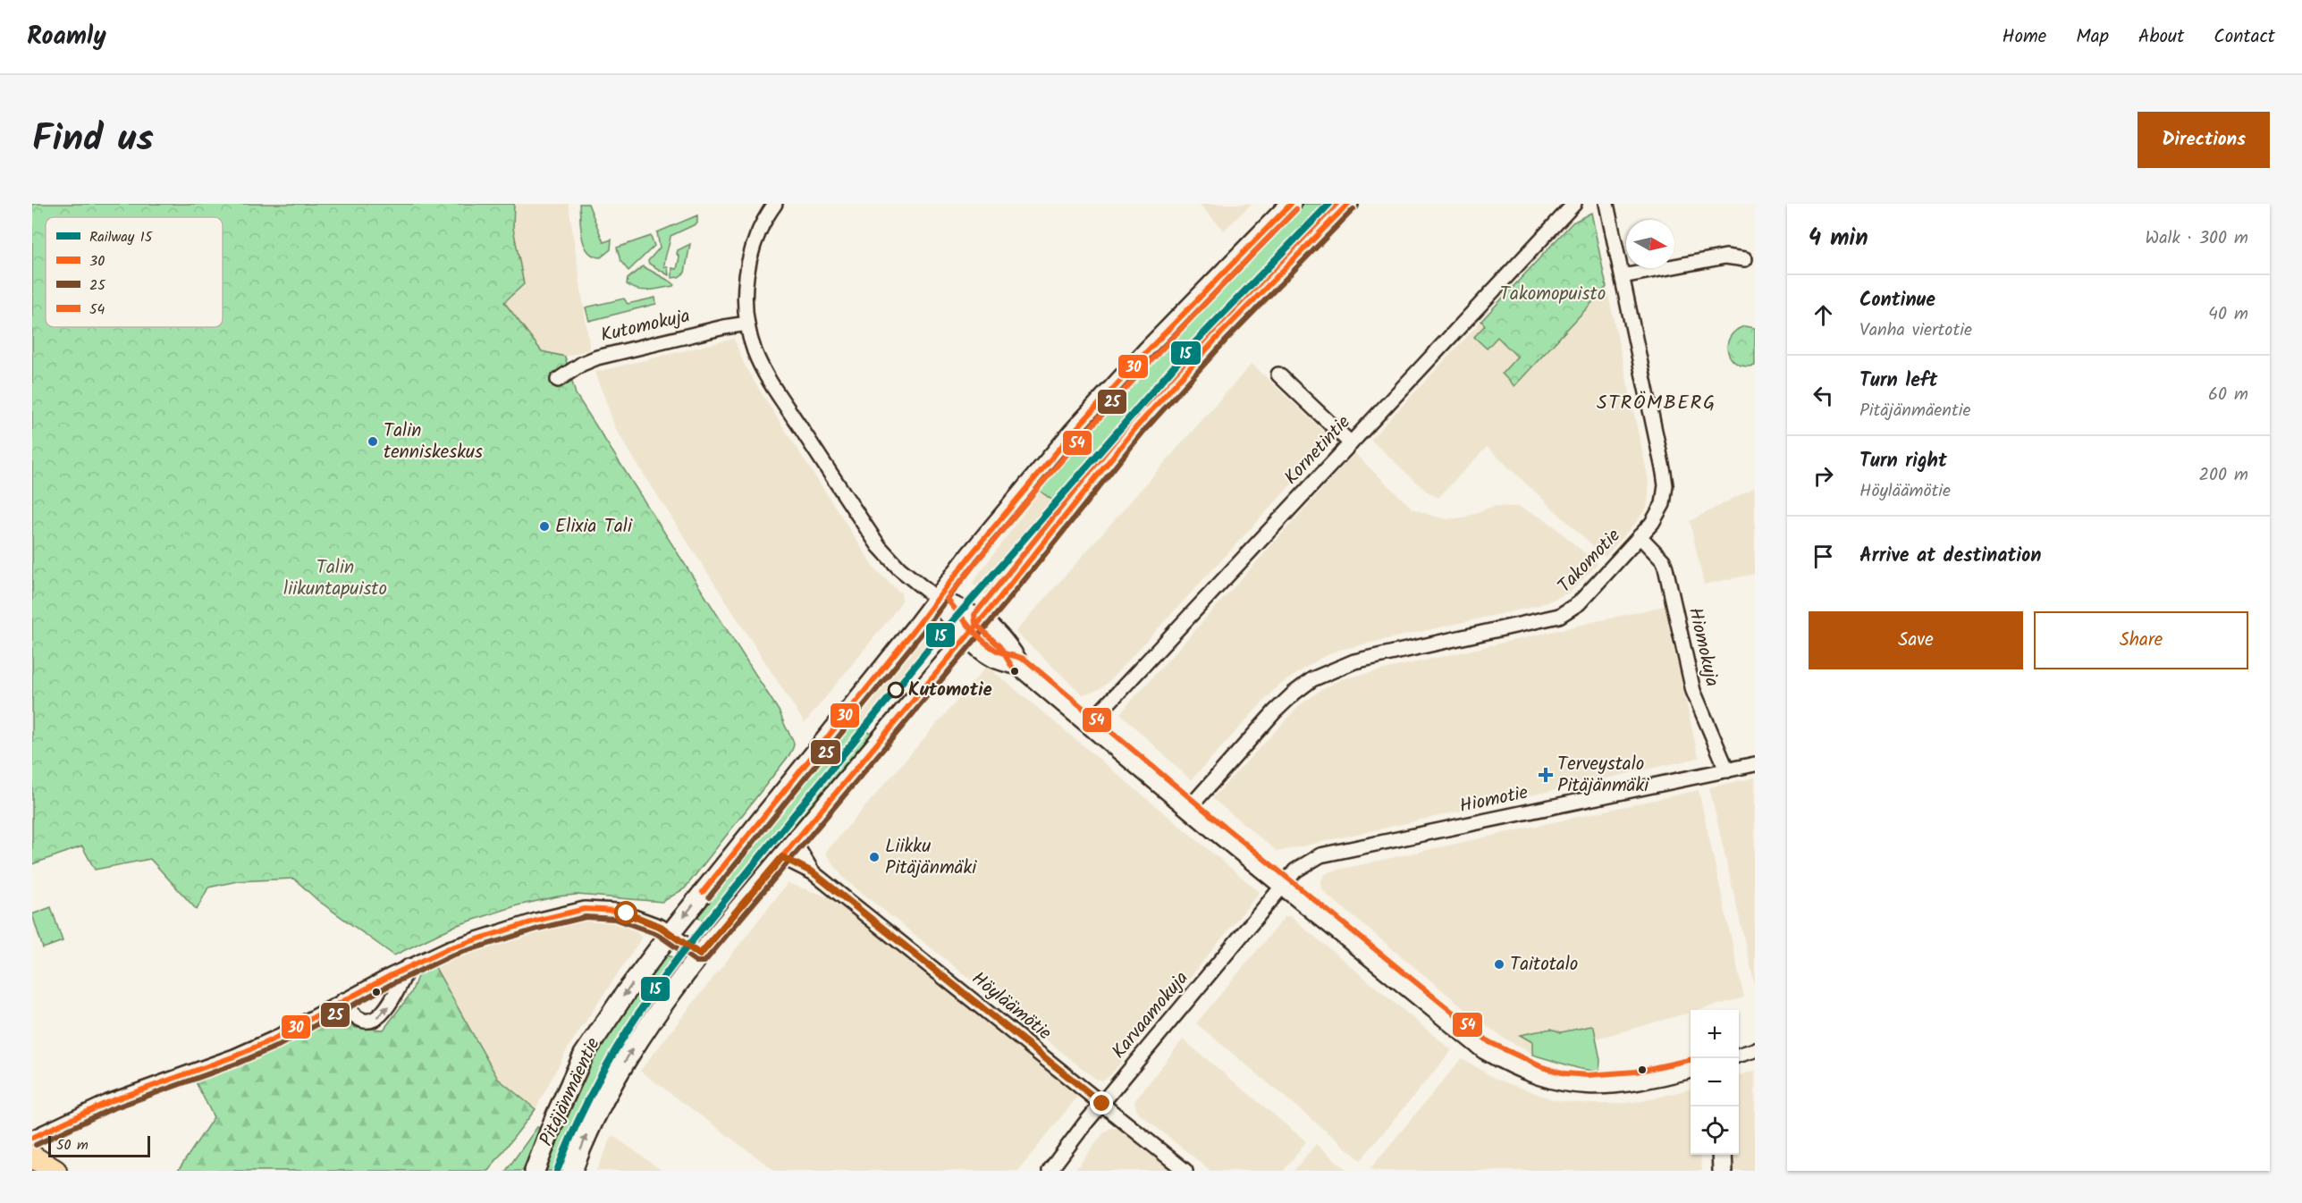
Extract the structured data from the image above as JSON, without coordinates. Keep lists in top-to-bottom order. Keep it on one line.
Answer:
{"streets":{"main road":["Pitäjänmäentie"],"street":["Kutomokuja","Kornetintie","Takomotie","Hiomokuja","Hiomotie","Höyläämötie","Karvaamokuja"]},"crossings":[["Takomotie","Hiomokuja"],["Hiomokuja","Hiomotie"],["Hiomotie","Karvaamokuja"],["Höyläämötie","Karvaamokuja"],["Höyläämötie","Pitäjänmäentie"]],"districts":["STRÖMBERG"],"parks":["Takomopuisto","Talin liikuntapuisto"],"places":{"other":["Talin tenniskeskus","Elixia Tali","Kutomotie","Liikku Pitäjänmäki","Taitotalo"],"health":["Terveystalo Pitäjänmäki"]},"lines":["rail line 15","transit line 30","transit line 54","transit line 25"],"legend":["Railway 15","30","25","54"],"scale_bar":"50 m","north":"right","page":{"header":"Roamly","nav":["Home","Map","About","Contact"],"title":"Find us","buttons":["Directions",["Save","Share"]],"heading":["4 min","Walk · 300 m"],"list":[["Continue","Vanha viertotie","40 m"],["Turn left","Pitäjänmäentie","60 m"],["Turn right","Höyläämötie","200 m"],"Arrive at destination"],"map_buttons":["+","−"],"scale":"50 m"}}
